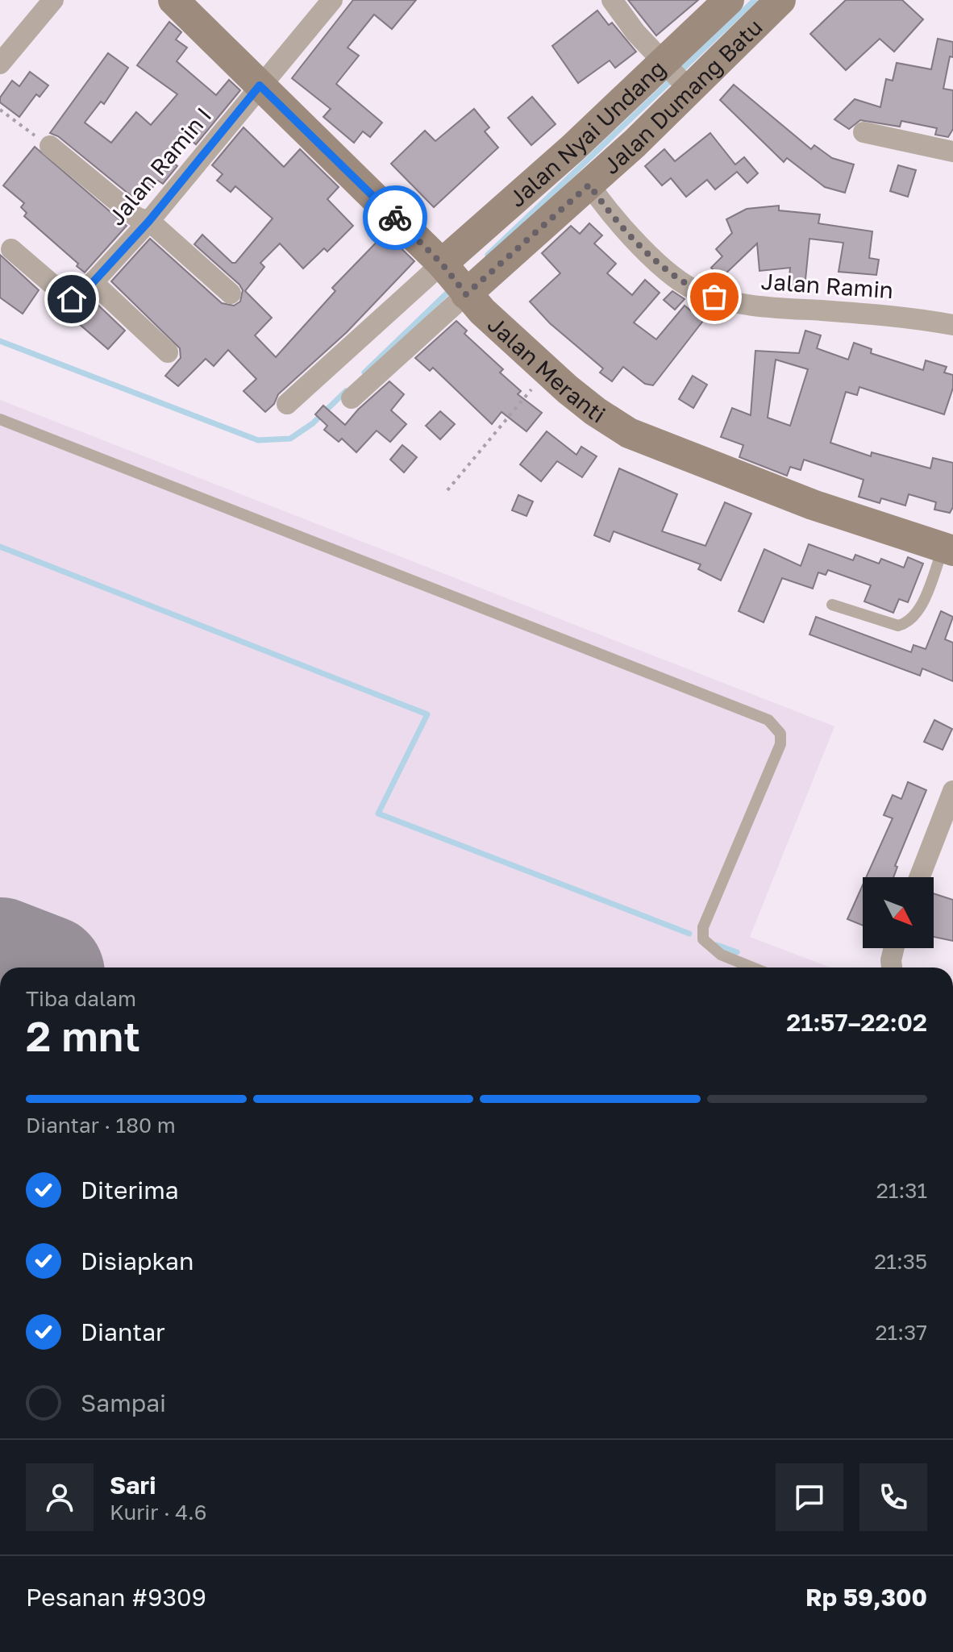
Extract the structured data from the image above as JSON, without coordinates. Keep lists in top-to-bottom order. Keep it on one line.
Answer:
{"streets":{"street":["Jalan Dumang Batu","Jalan Nyai Undang","Jalan Ramin I","Jalan Ramin","Jalan Meranti"]},"crossings":[["Jalan Dumang Batu","Jalan Nyai Undang"],["Jalan Dumang Batu","Jalan Ramin"],["Jalan Dumang Batu","Jalan Meranti"],["Jalan Nyai Undang","Jalan Meranti"],["Jalan Ramin I","Jalan Meranti"]],"north":"bottom right","page":{"heading":["2 mnt","Tiba dalam","21:57–22:02"],"panel":["Sari","Kurir · 4.6","Pesanan #9309","Rp 59,300"],"bar":"Diantar · 180 m","list":[["Diterima","21:31"],["Disiapkan","21:35"],["Diantar","21:37"],"Sampai"]}}
